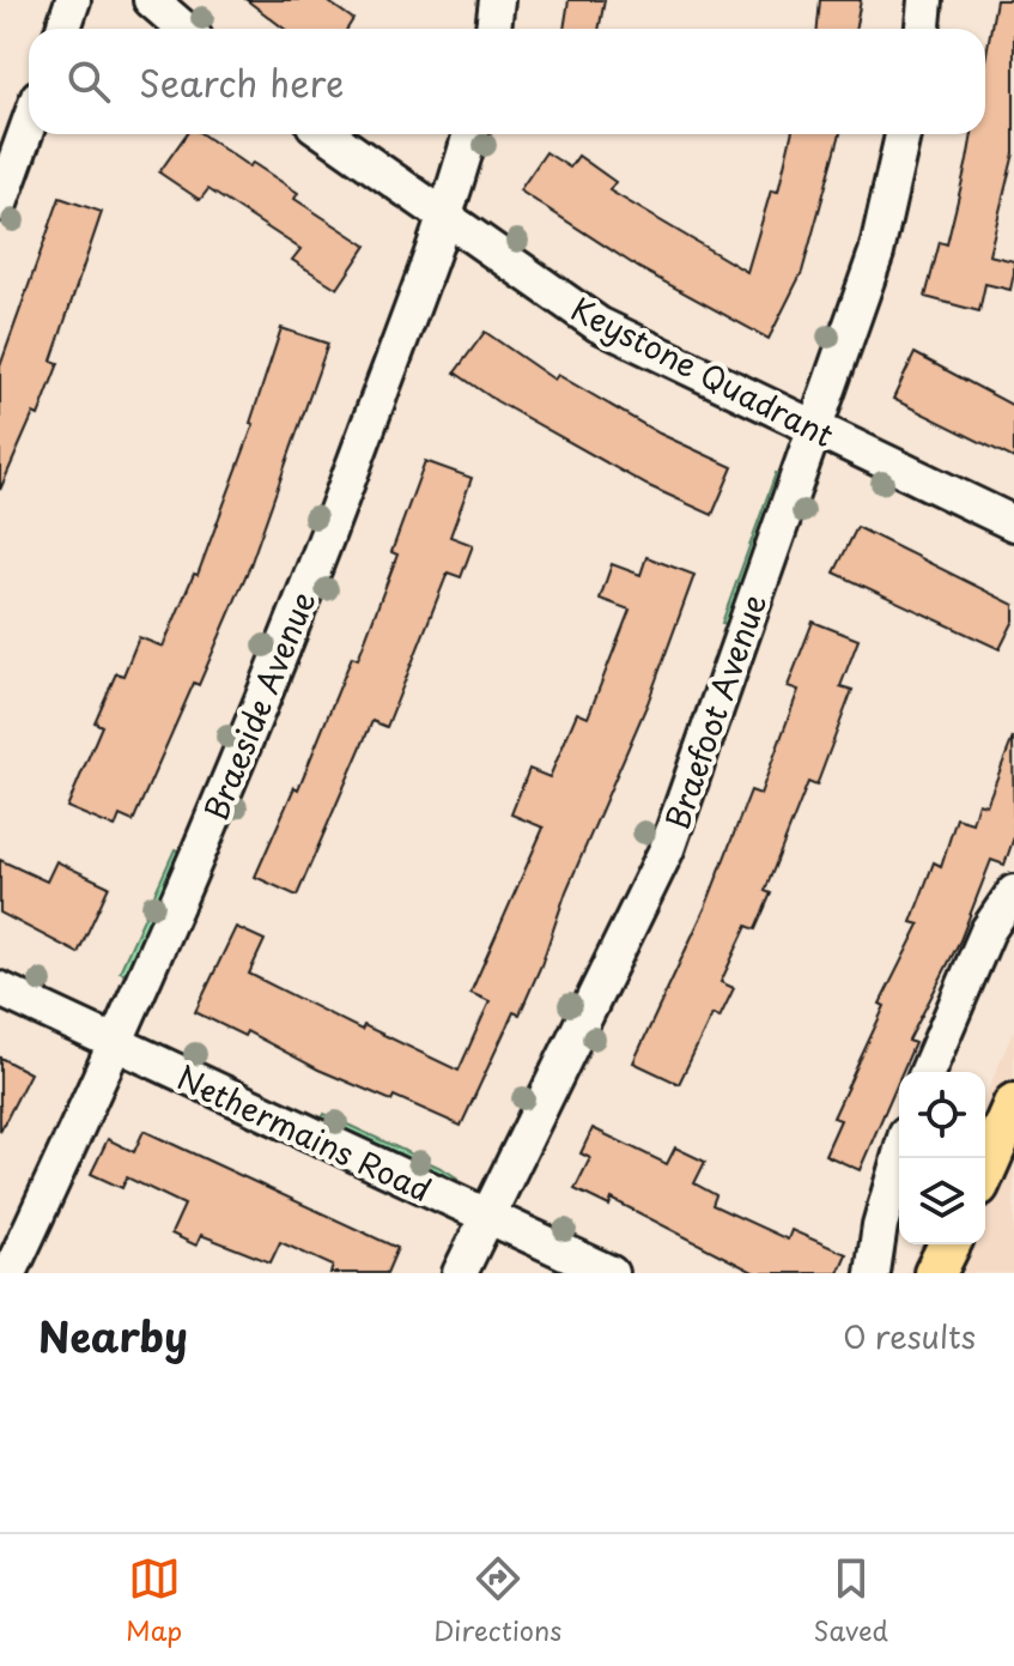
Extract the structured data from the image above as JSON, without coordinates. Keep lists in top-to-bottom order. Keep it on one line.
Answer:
{"streets":{"street":["Keystone Quadrant","Braeside Avenue","Braefoot Avenue","Nethermains Road"]},"crossings":[["Keystone Quadrant","Braeside Avenue"],["Keystone Quadrant","Braefoot Avenue"],["Braeside Avenue","Nethermains Road"],["Braefoot Avenue","Nethermains Road"]],"page":{"search":"Search here","heading":["Nearby","0 results"],"nav":["Map","Directions","Saved"]}}
